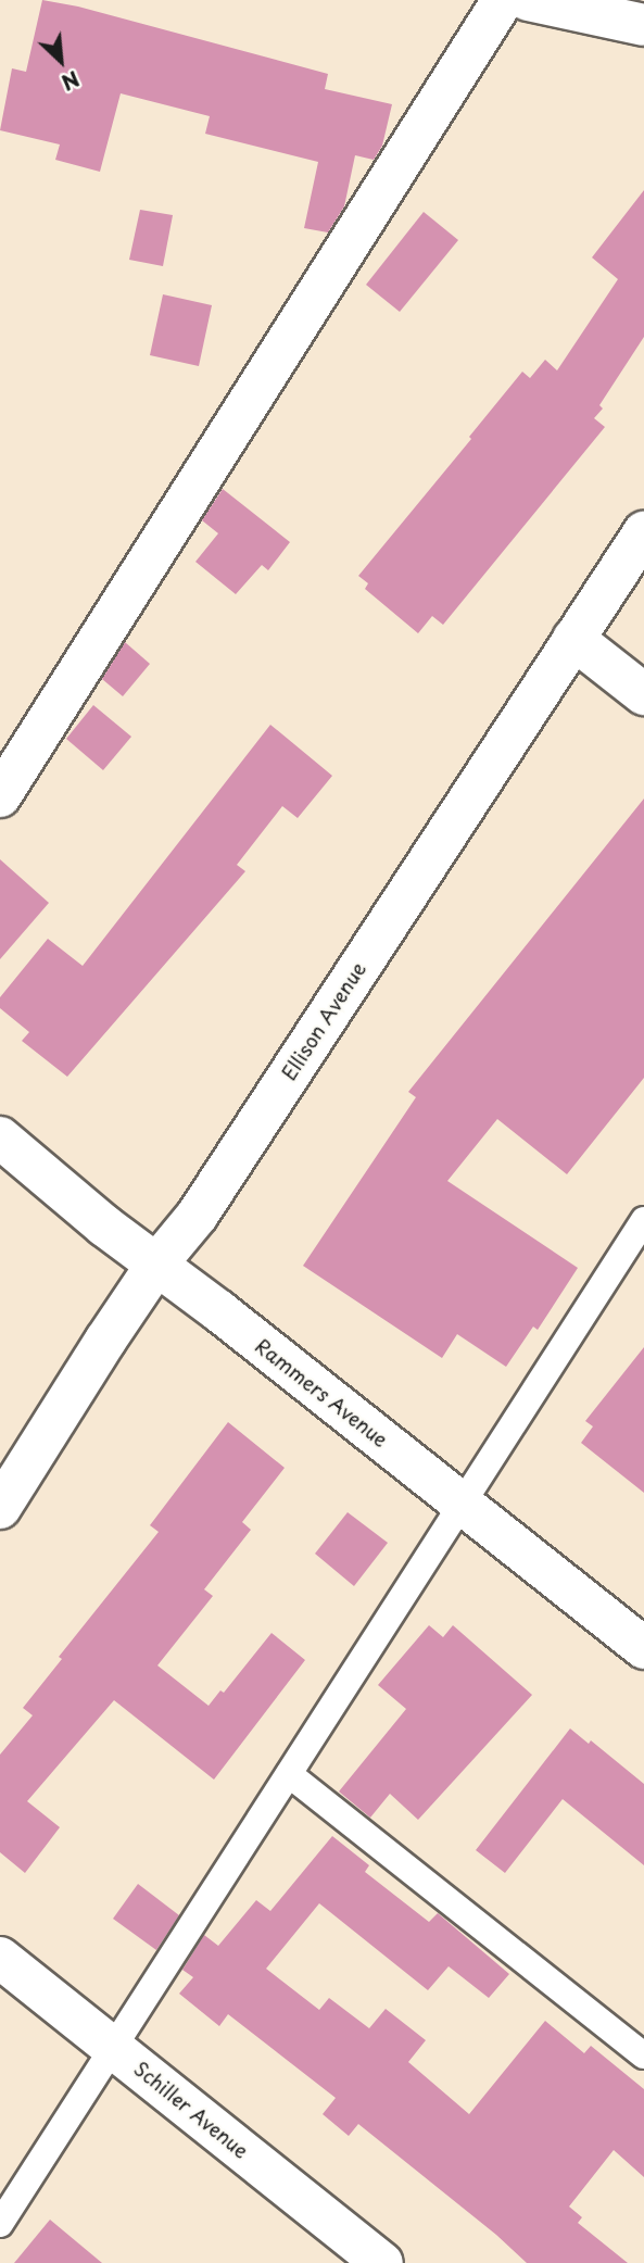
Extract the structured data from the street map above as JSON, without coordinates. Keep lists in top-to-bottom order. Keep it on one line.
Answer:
{"streets":{"street":["Ellison Avenue","Rammers Avenue","Schiller Avenue"]},"crossings":[["Ellison Avenue","Rammers Avenue"]],"north":"bottom right"}
